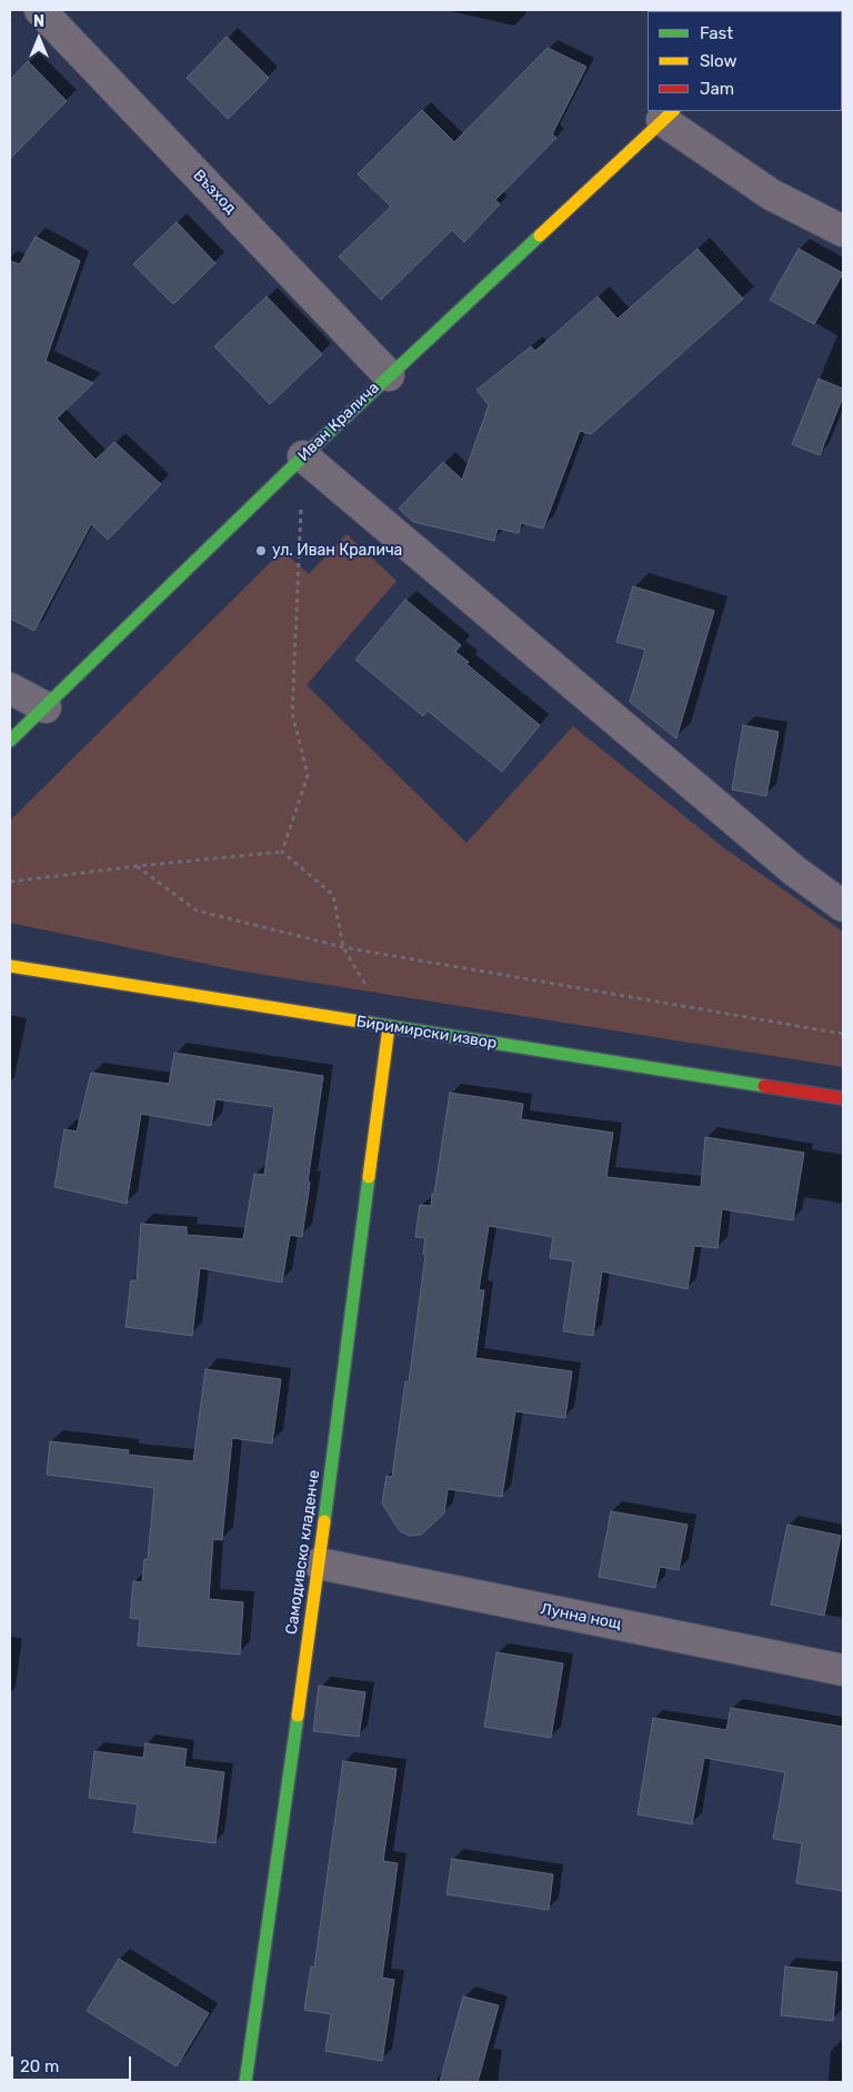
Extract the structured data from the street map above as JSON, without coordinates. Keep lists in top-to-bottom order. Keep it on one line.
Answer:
{"streets":{"street":["Възход","Иван Кралича","Биримирски извор","Самодивско кладенче","Лунна нощ"]},"crossings":[["Възход","Иван Кралича"],["Биримирски извор","Самодивско кладенче"],["Самодивско кладенче","Лунна нощ"]],"places":["ул. Иван Кралича"],"legend":["Fast","Slow","Jam"],"scale_bar":"20 m","north":"top"}
